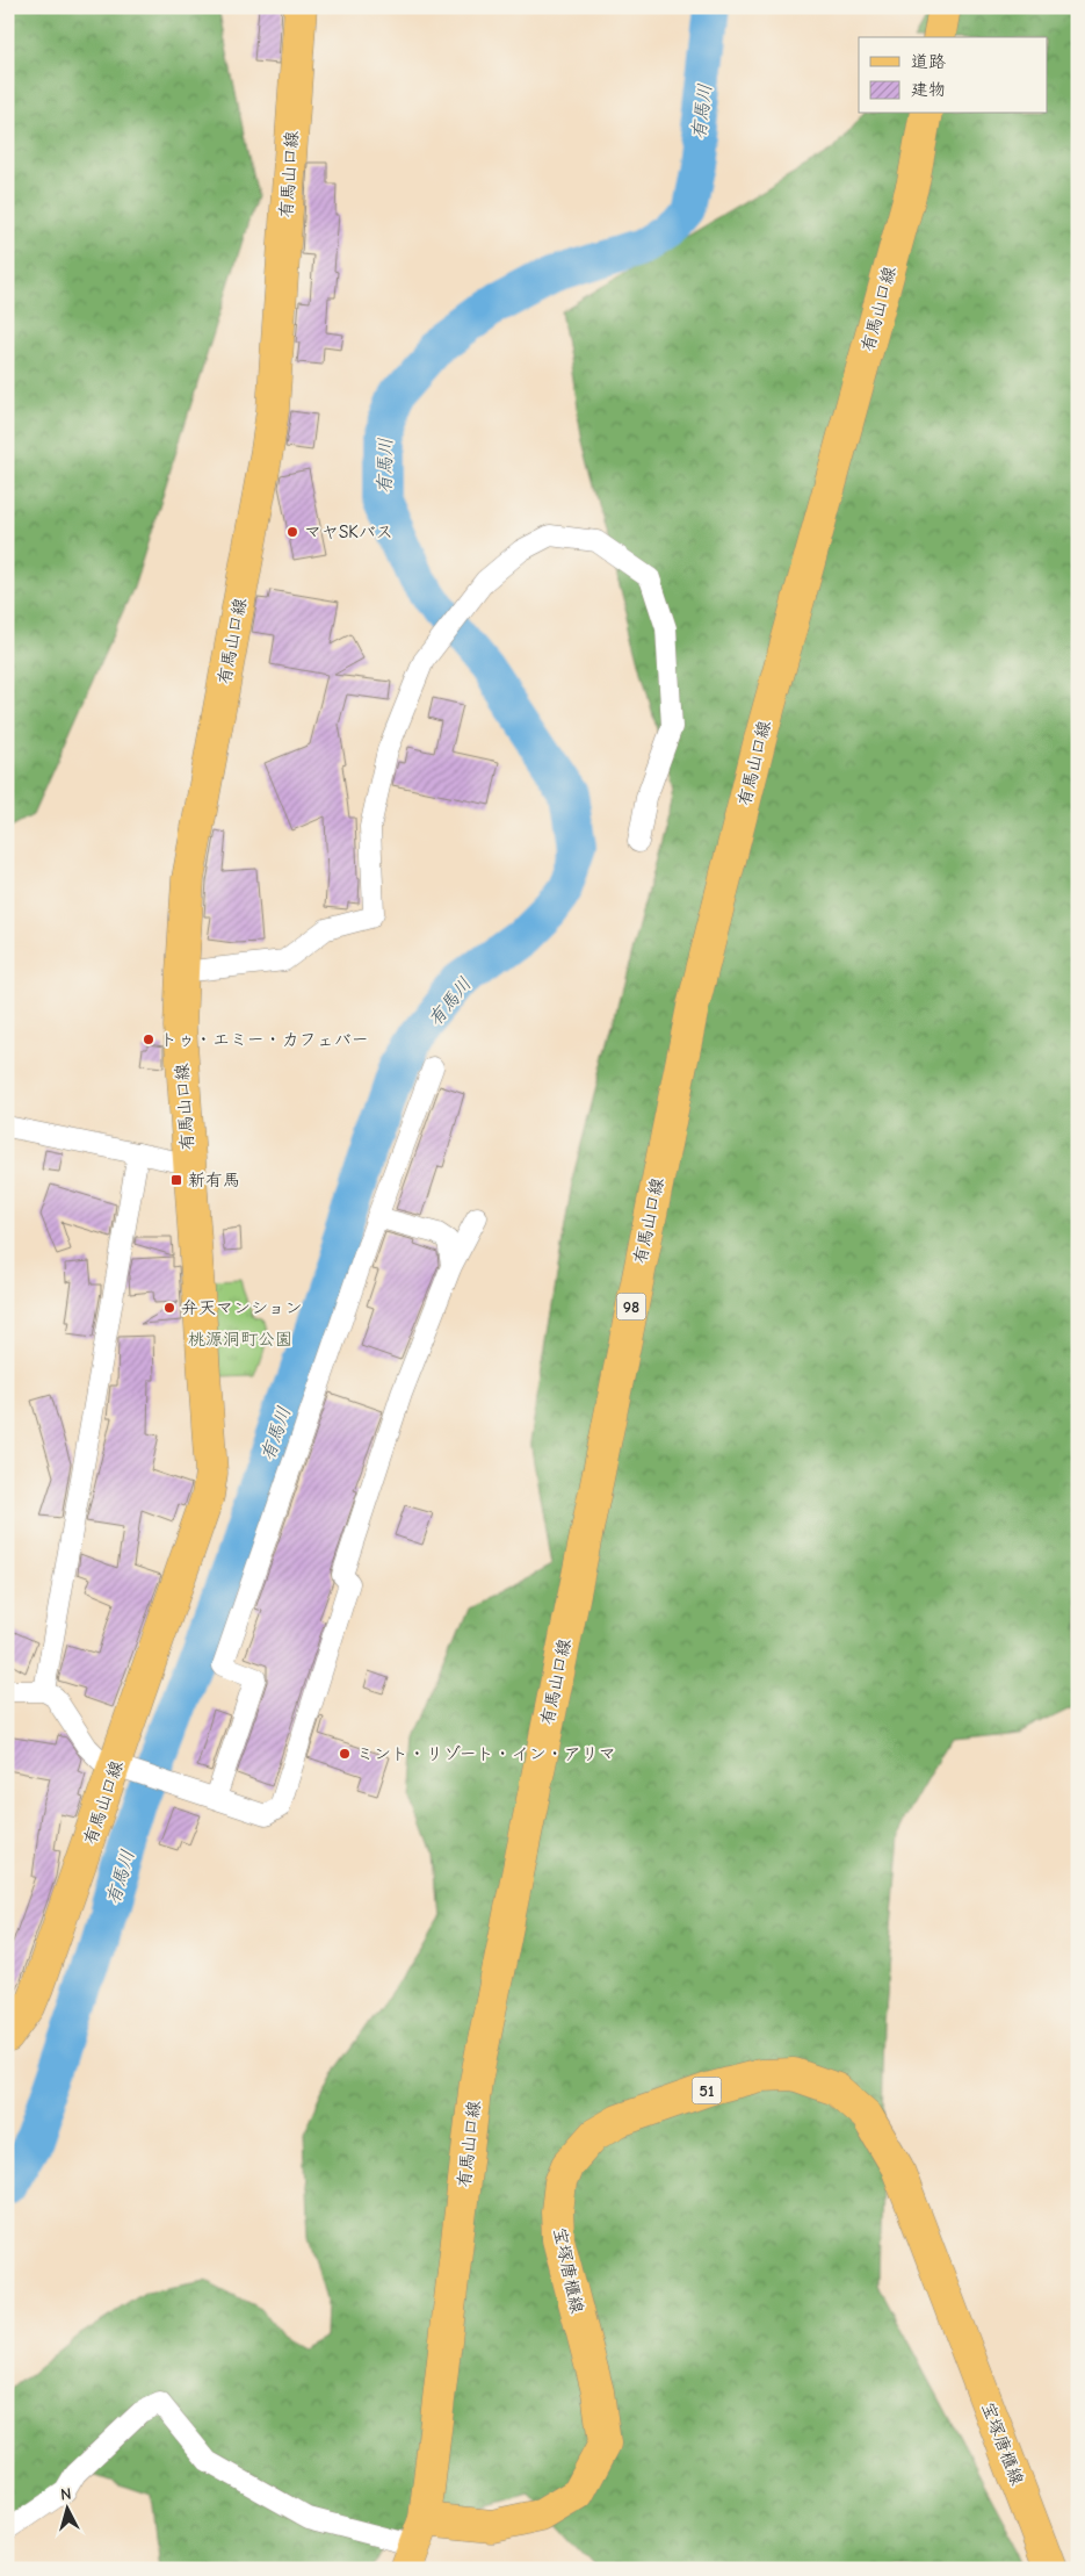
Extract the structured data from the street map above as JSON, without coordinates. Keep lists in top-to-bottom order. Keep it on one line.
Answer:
{"streets":{"main road":["有馬山口線","98","51","宝塚唐櫃線"]},"crossings":[["有馬山口線","宝塚唐櫃線"]],"water":["有馬川"],"parks":["桃源洞町公園"],"places":{"other":["マヤSKバス","トゥ・エミー・カフェバー","弁天マンション","ミント・リゾート・イン・アリマ"],"transit":["新有馬"]},"legend":["道路","建物"],"north":"top"}
